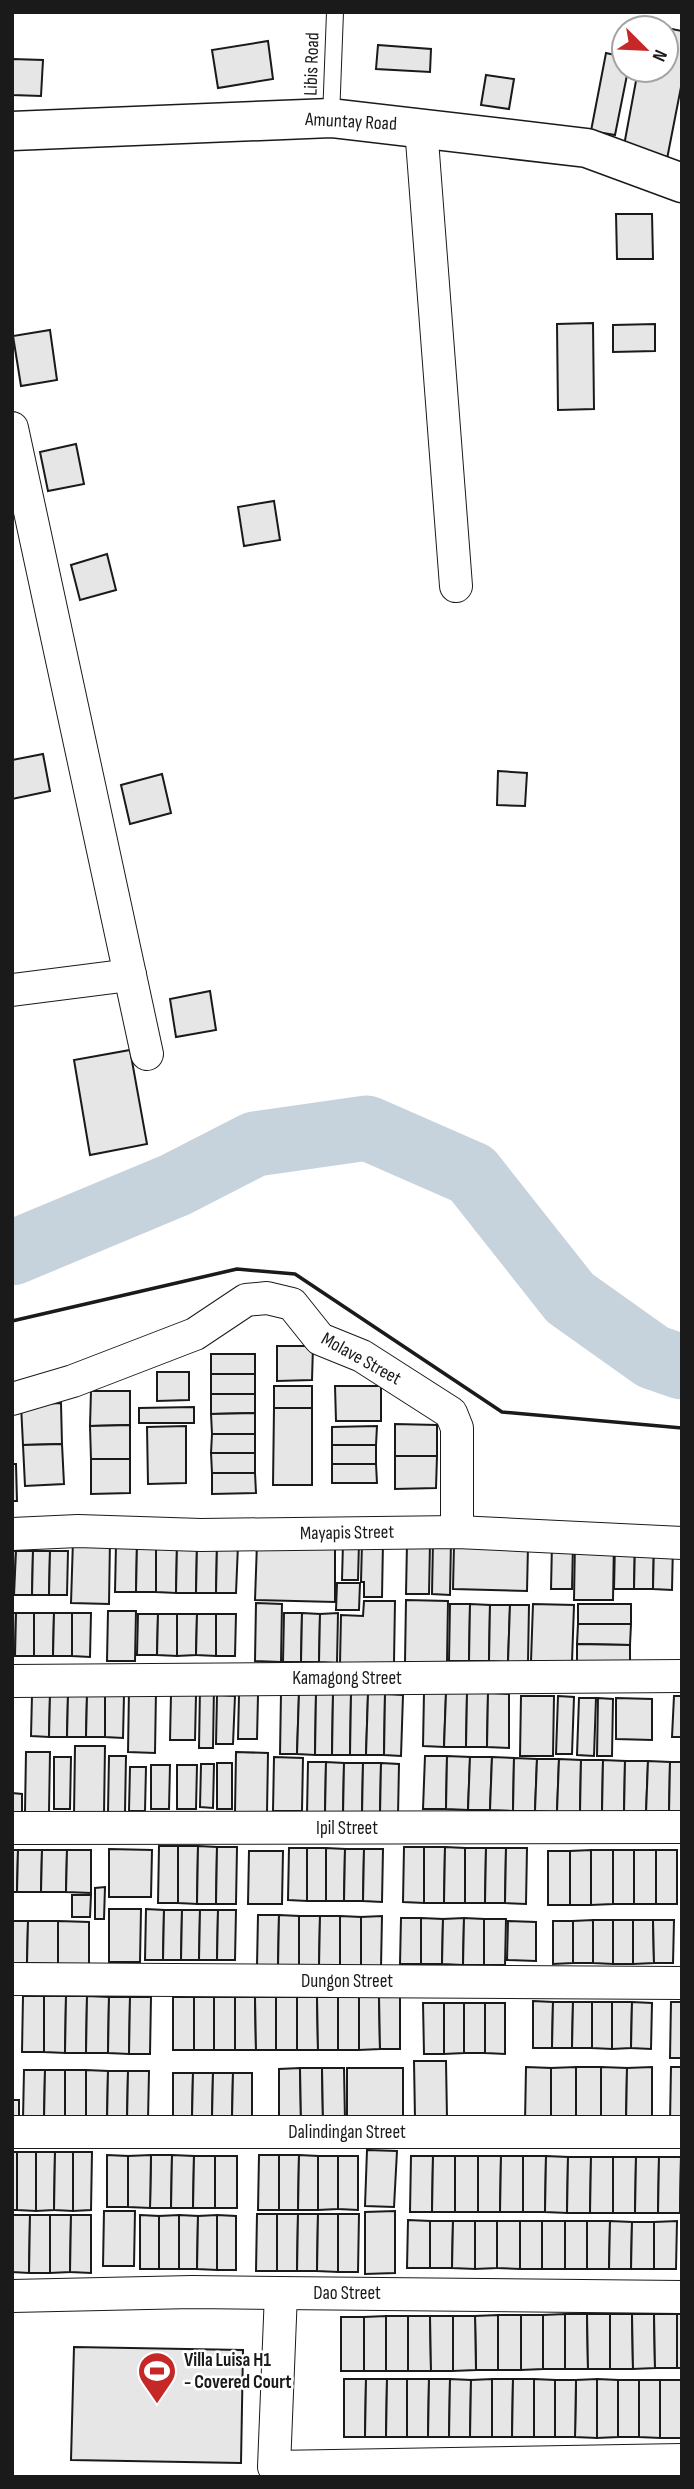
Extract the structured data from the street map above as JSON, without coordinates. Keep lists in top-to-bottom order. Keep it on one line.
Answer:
{"streets":{"street":["Amuntay Road","Molave Street","Mayapis Street","Kamagong Street","Ipil Street","Dungon Street","Dalindingan Street","Dao Street"],"lane":["Libis Road"]},"crossings":[["Libis Road","Amuntay Road"],["Molave Street","Mayapis Street"]],"places":{"sports":["Villa Luisa H1 - Covered Court"]},"north":"bottom right"}
